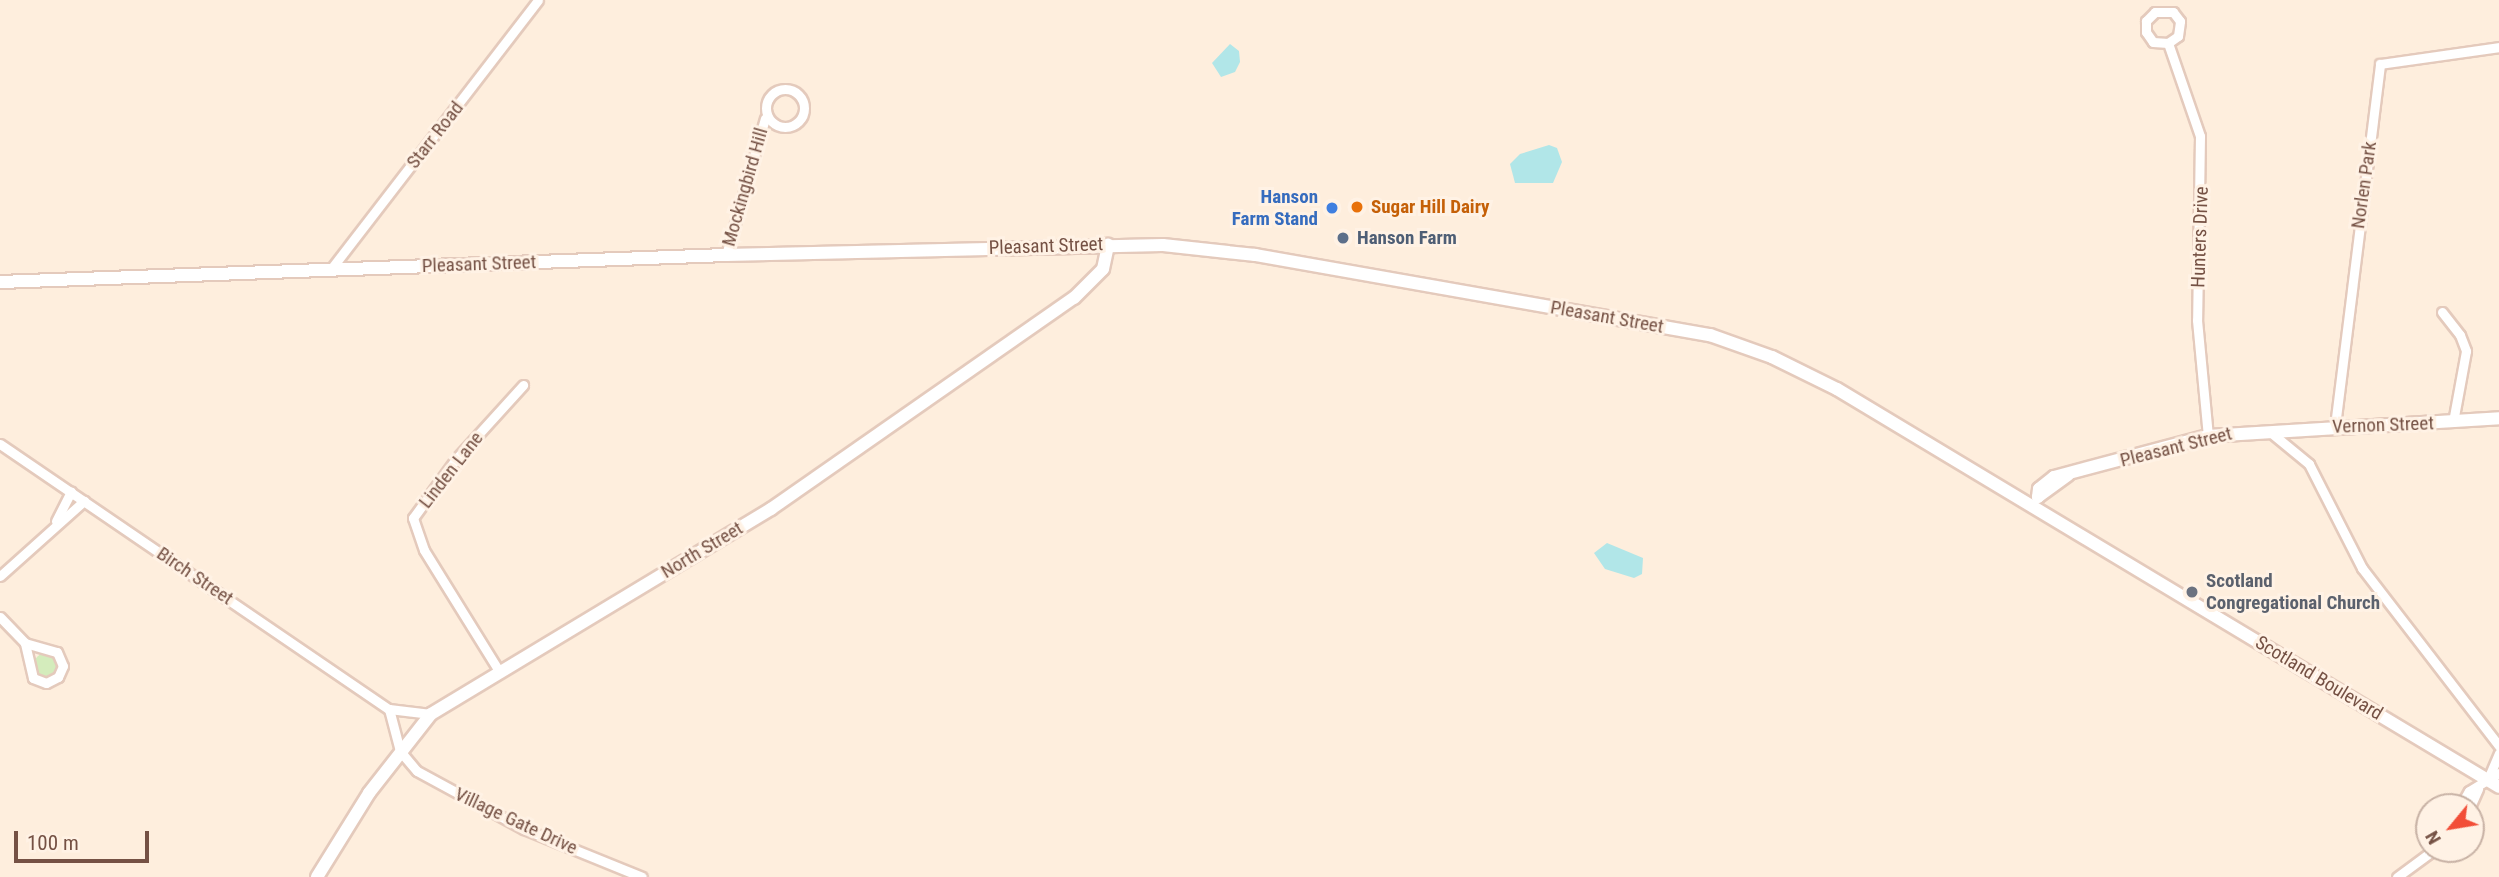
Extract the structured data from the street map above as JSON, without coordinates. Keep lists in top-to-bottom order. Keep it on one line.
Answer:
{"streets":{"main road":["Pleasant Street","Vernon Street","North Street","Scotland Boulevard"],"street":["Starr Road","Norlen Park","Mockingbird Hill","Hunters Drive","Linden Lane","Birch Street","Village Gate Drive"]},"crossings":[["Starr Road","Pleasant Street"],["Norlen Park","Vernon Street"],["Mockingbird Hill","Pleasant Street"],["Hunters Drive","Pleasant Street"],["Pleasant Street","Vernon Street"],["Pleasant Street","North Street"],["Pleasant Street","Scotland Boulevard"],["Linden Lane","North Street"],["North Street","Birch Street"],["North Street","Village Gate Drive"]],"places":["Sugar Hill Dairy","Hanson Farm Stand","Hanson Farm","Scotland Congregational Church"],"scale_bar":"100 m","north":"bottom left"}
